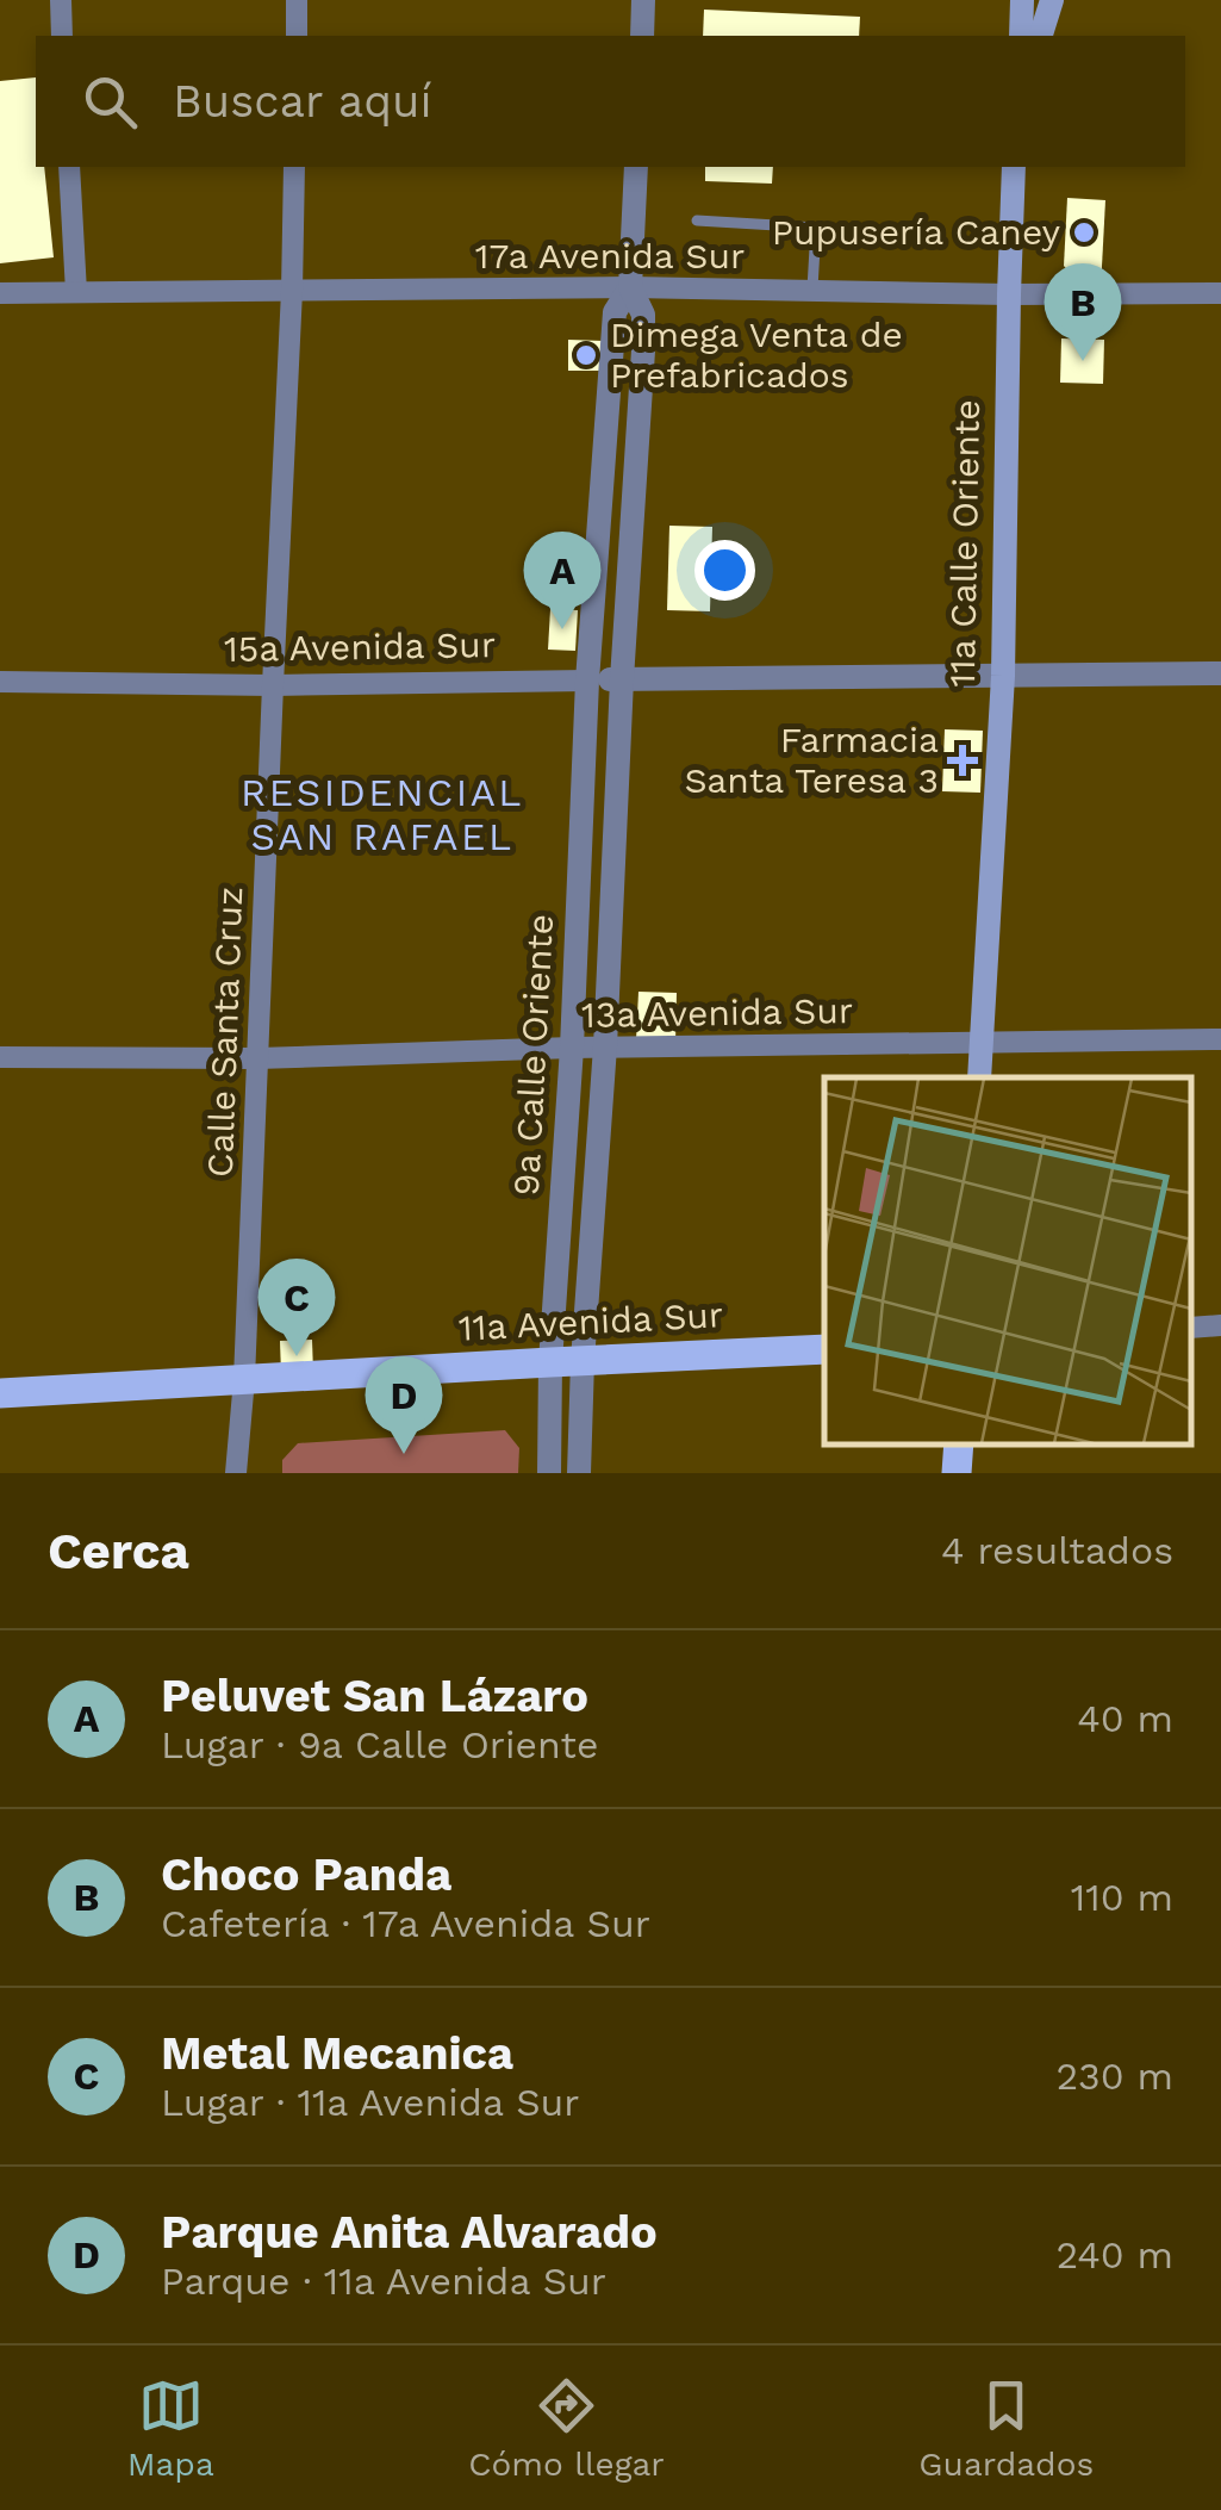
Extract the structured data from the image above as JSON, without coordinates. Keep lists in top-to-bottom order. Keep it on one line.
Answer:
{"streets":{"main road":["11a Calle Oriente","11a Avenida Sur"],"street":["17a Avenida Sur","15a Avenida Sur","13a Avenida Sur","Calle Santa Cruz","9a Calle Oriente"]},"crossings":[["17a Avenida Sur","11a Calle Oriente"],["17a Avenida Sur","Calle Santa Cruz"],["17a Avenida Sur","9a Calle Oriente"],["11a Calle Oriente","15a Avenida Sur"],["11a Calle Oriente","13a Avenida Sur"],["15a Avenida Sur","Calle Santa Cruz"],["15a Avenida Sur","9a Calle Oriente"],["13a Avenida Sur","Calle Santa Cruz"],["13a Avenida Sur","9a Calle Oriente"],["Calle Santa Cruz","11a Avenida Sur"],["9a Calle Oriente","11a Avenida Sur"]],"districts":["RESIDENCIAL SAN RAFAEL"],"places":{"other":["Pupusería Caney","Dimega Venta de Prefabricados"],"health":["Farmacia Santa Teresa 3"]},"page":{"search":"Buscar aquí","pins":["B","A","C","D"],"heading":["Cerca","4 resultados"],"list":[{"mark":"A","name":"Peluvet San Lázaro","note":"Lugar · 9a Calle Oriente","value":"40 m"},{"mark":"B","name":"Choco Panda","note":"Cafetería · 17a Avenida Sur","value":"110 m"},{"mark":"C","name":"Metal Mecanica","note":"Lugar · 11a Avenida Sur","value":"230 m"},{"mark":"D","name":"Parque Anita Alvarado","note":"Parque · 11a Avenida Sur","value":"240 m"}],"nav":["Mapa","Cómo llegar","Guardados"]}}
